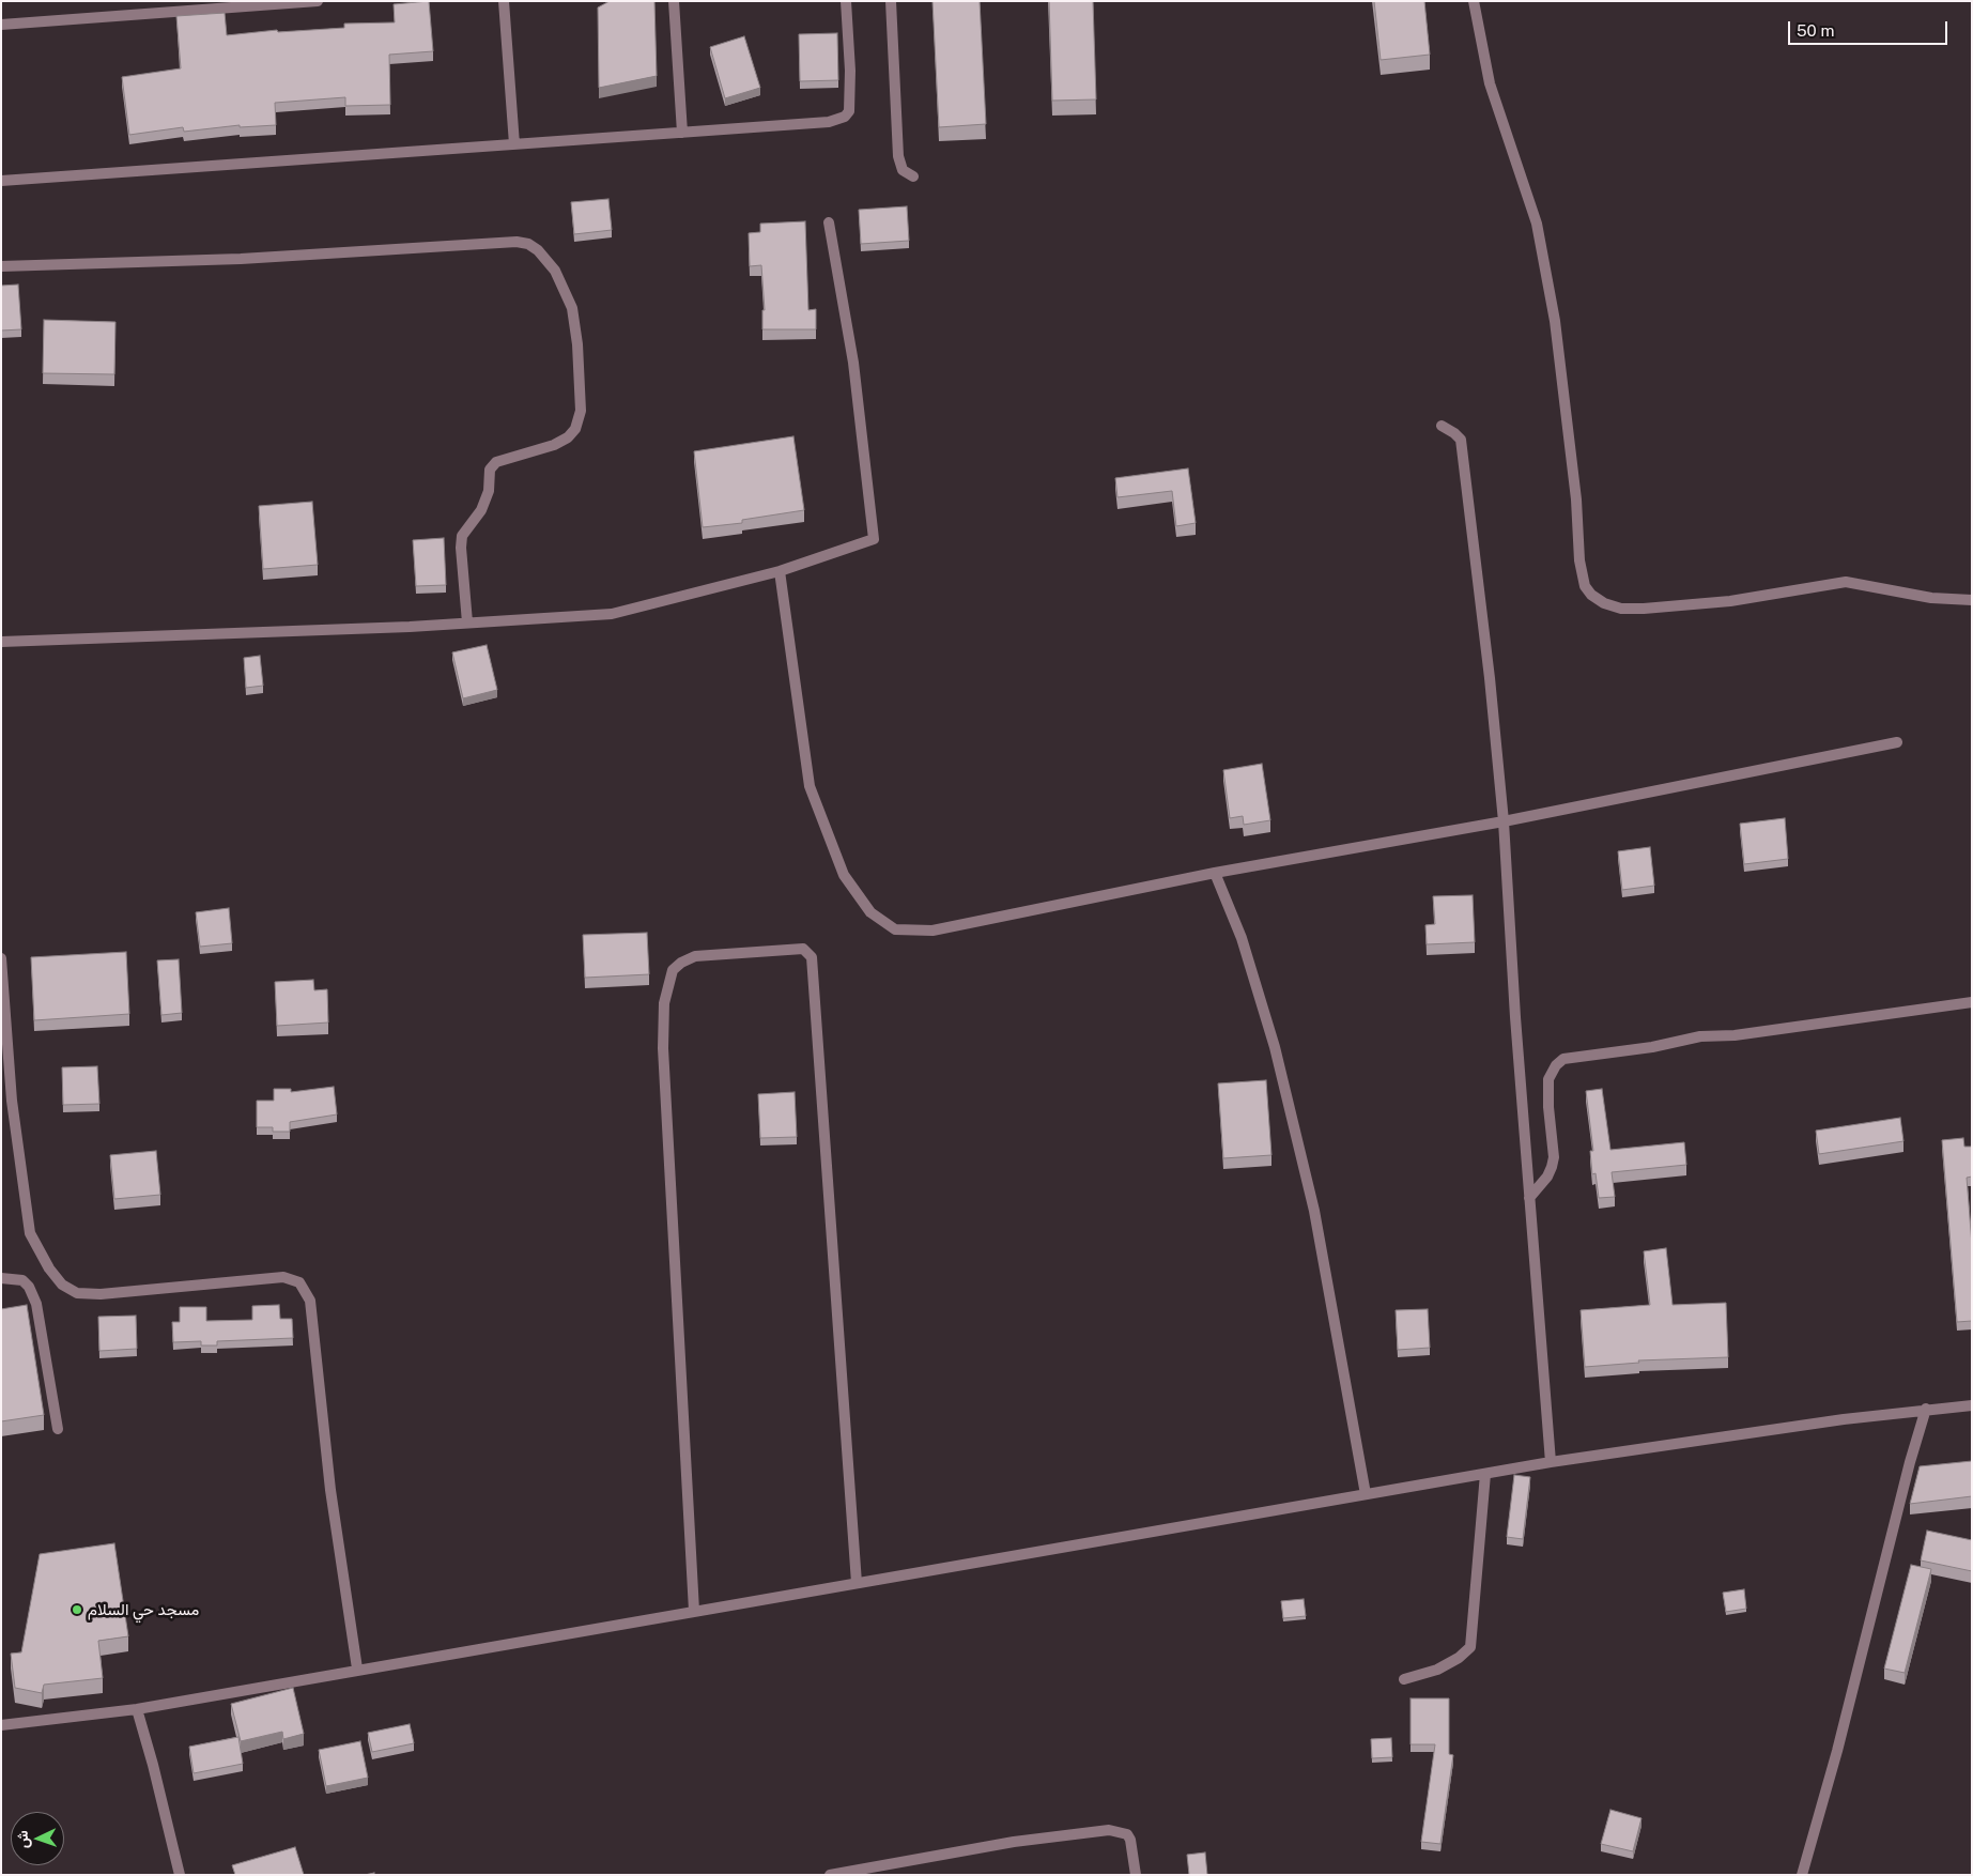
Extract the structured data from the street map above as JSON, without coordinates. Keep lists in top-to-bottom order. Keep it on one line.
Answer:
{"places":["مسجد حي السلام"],"scale_bar":"50 m","north":"left"}
